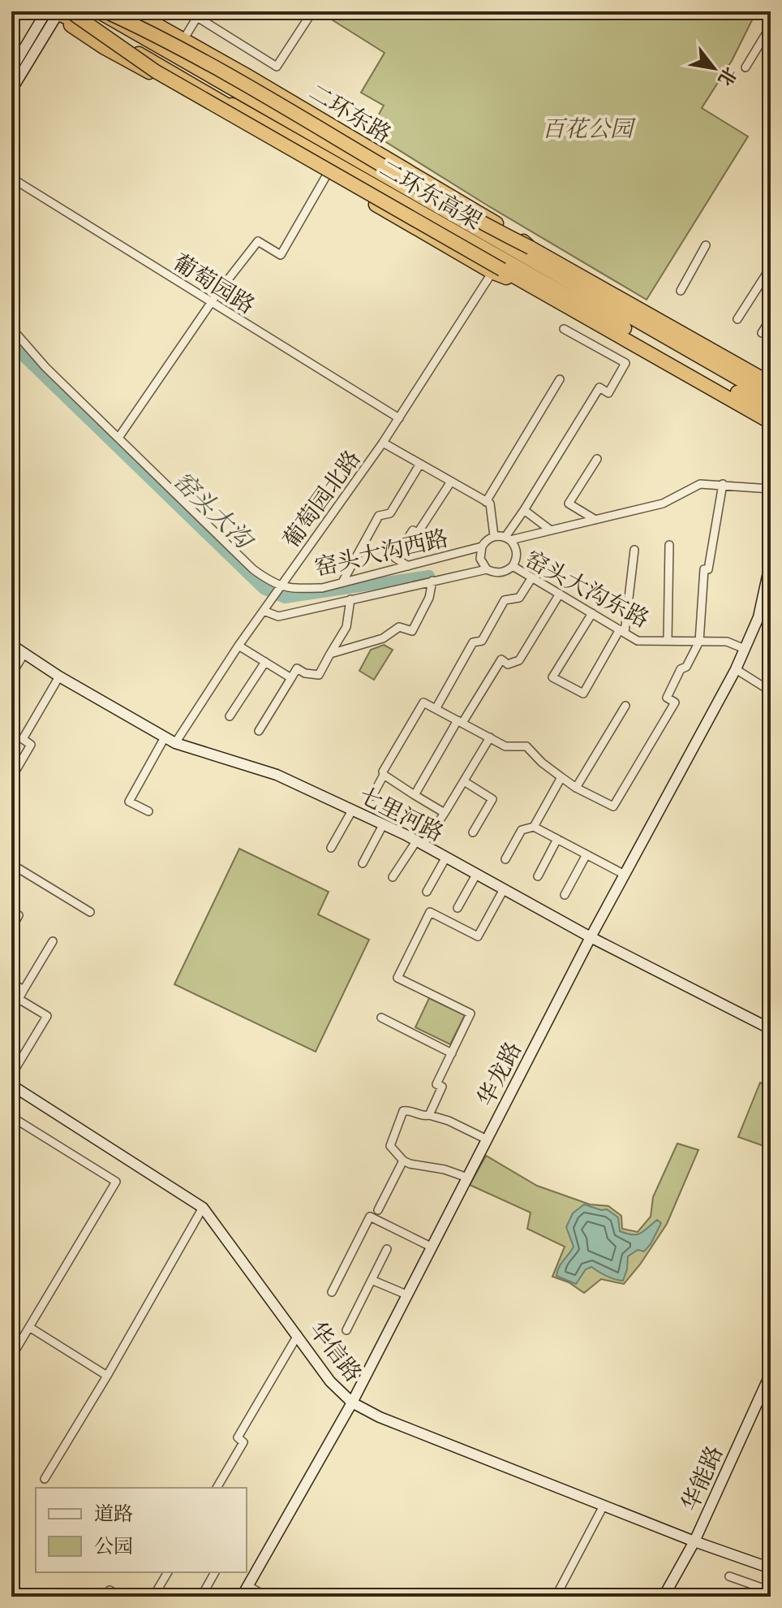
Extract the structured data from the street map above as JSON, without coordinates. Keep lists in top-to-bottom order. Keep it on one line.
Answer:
{"streets":{"highway":["二环东路","二环东高架"],"main road":["七里河路","华龙路","华信路","华能路"],"street":["葡萄园路","葡萄园北路","窑头大沟西路","窑头大沟东路"]},"crossings":[["葡萄园路","葡萄园北路"],["葡萄园北路","窑头大沟西路"],["葡萄园北路","窑头大沟东路"],["葡萄园北路","七里河路"],["窑头大沟西路","窑头大沟东路"],["窑头大沟东路","华龙路"],["七里河路","华龙路"],["华龙路","华信路"],["华信路","华能路"]],"water":["窑头大沟"],"parks":["百花公园"],"legend":["道路","公园"],"north":"bottom right"}
